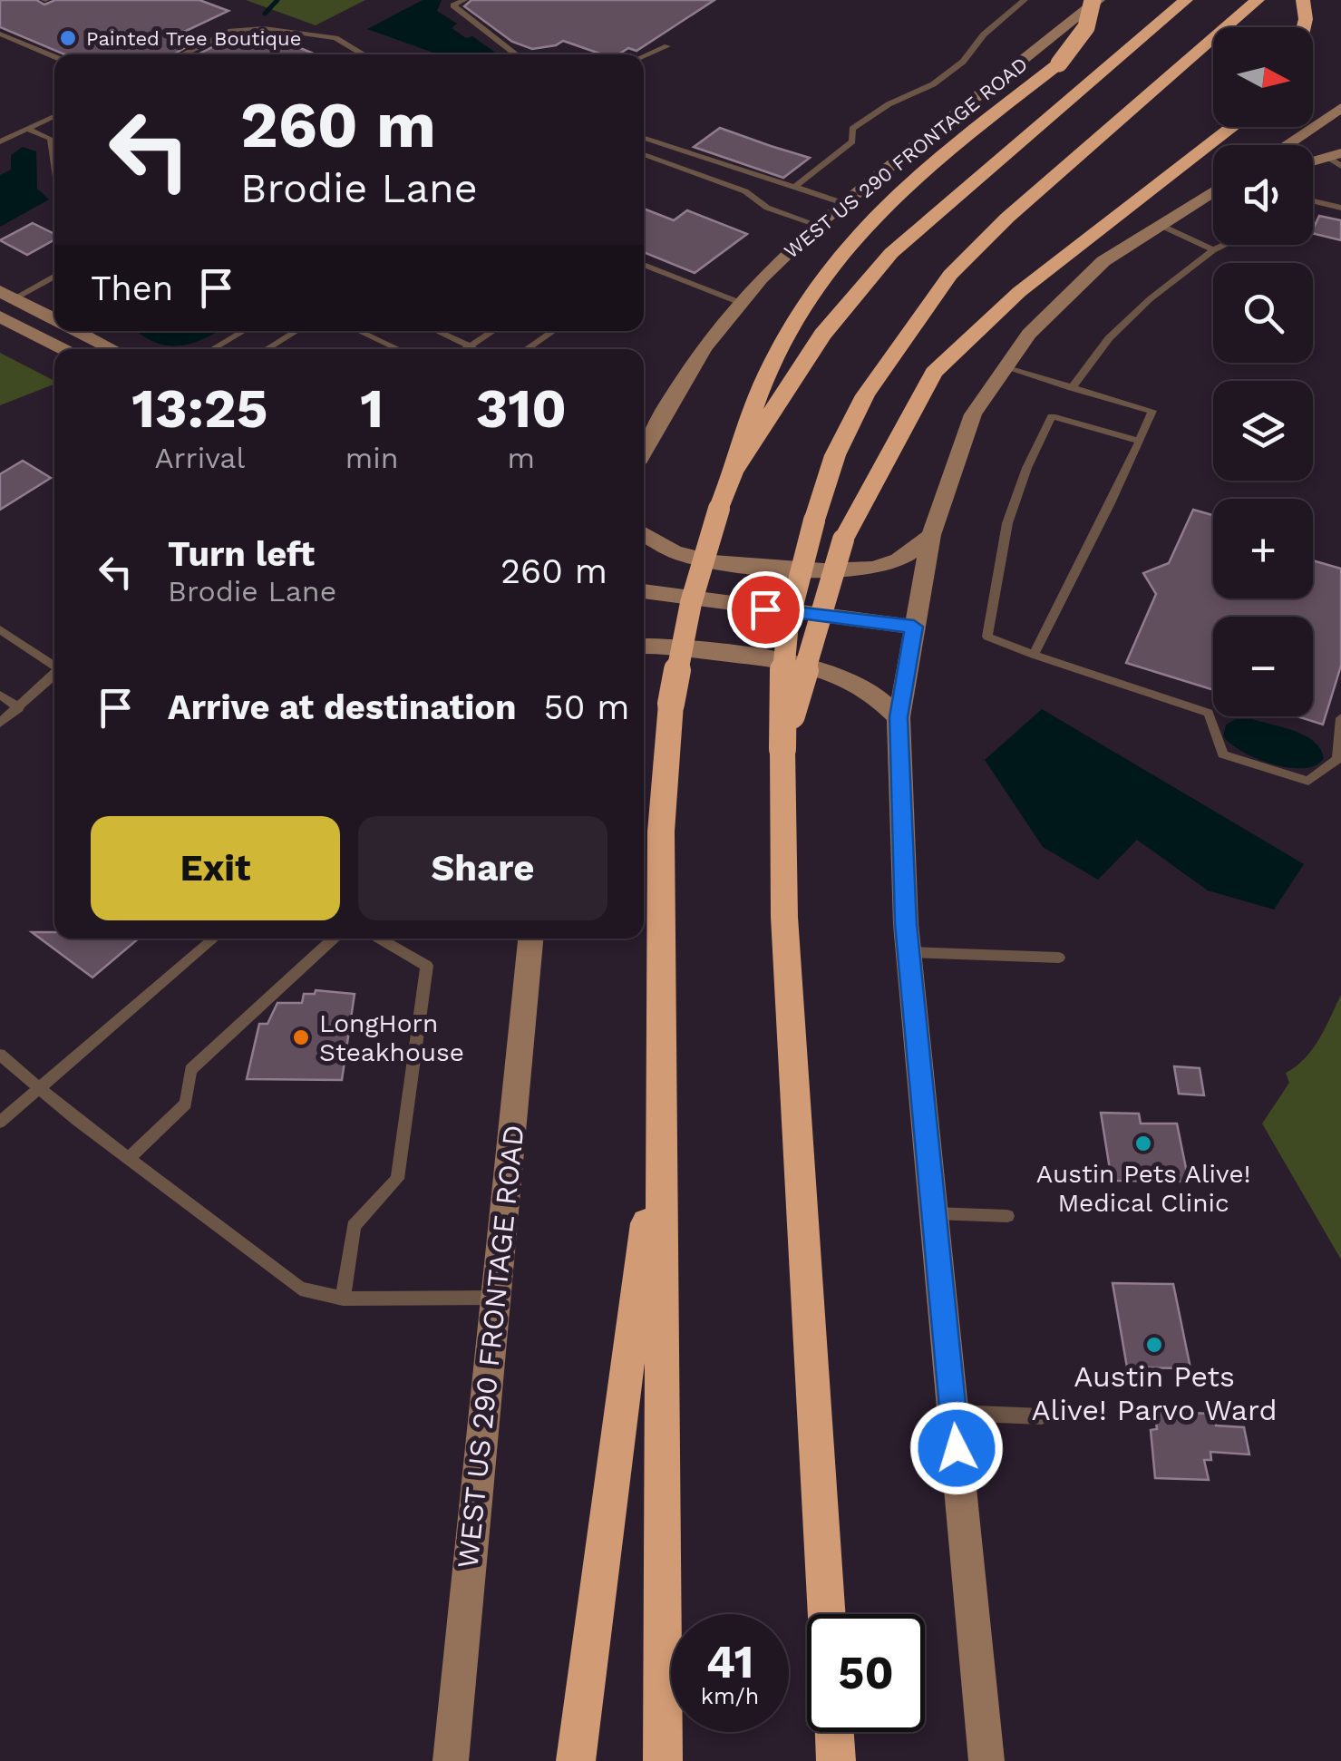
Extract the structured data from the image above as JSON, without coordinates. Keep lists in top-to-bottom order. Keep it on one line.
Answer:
{"streets":{"main road":["WEST US 290 FRONTAGE ROAD"]},"places":["Painted Tree Boutique","LongHorn Steakhouse","Austin Pets Alive! Medical Clinic","Austin Pets Alive! Parvo Ward"],"north":"right","page":{"map_buttons":["+","−"],"turn":["260 m","Brodie Lane"],"then":"Then","eta":["13:25","Arrival","1","min","310","m"],"list":[{"name":"Turn left","note":"Brodie Lane","value":"260 m"},{"name":"Arrive at destination","value":"50 m"}],"buttons":["Exit","Share"],"speed":"41 km/h","limit":"50"}}
